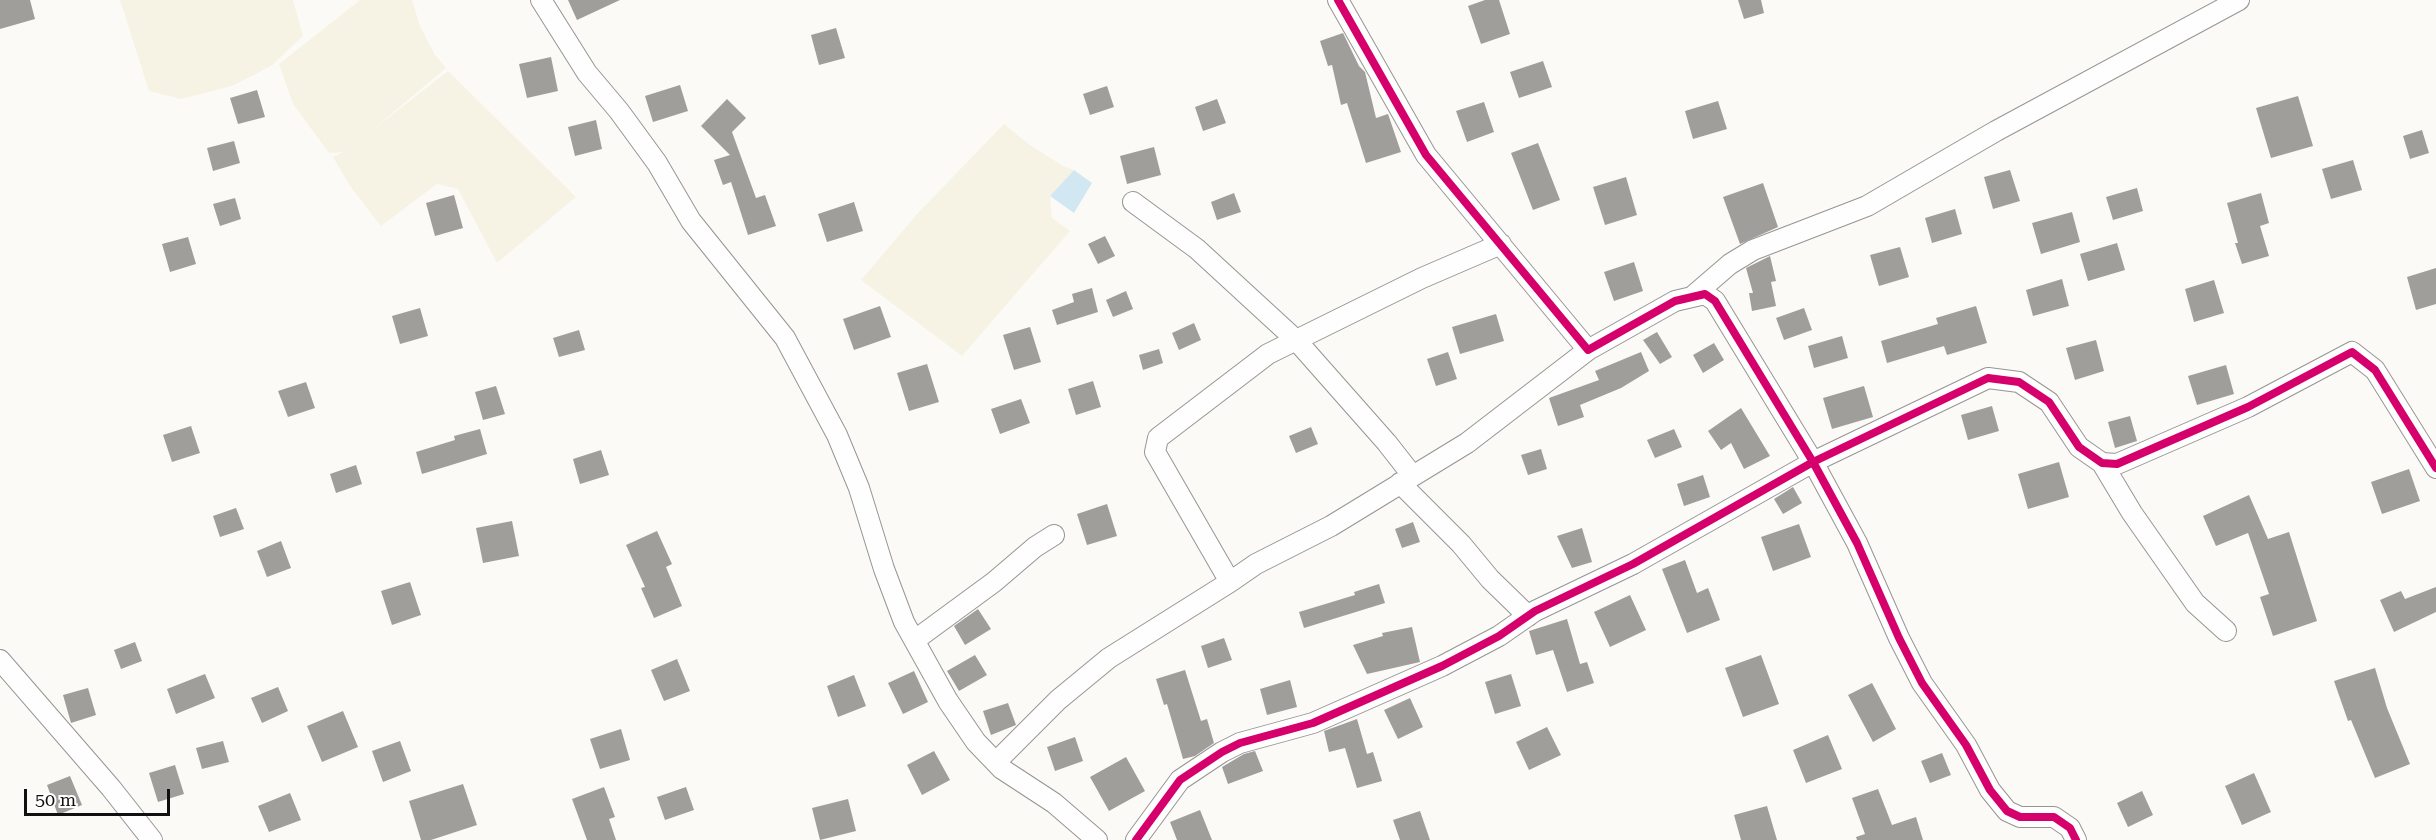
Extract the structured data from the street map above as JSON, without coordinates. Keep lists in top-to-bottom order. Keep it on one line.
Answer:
{"scale_bar":"50 m"}
